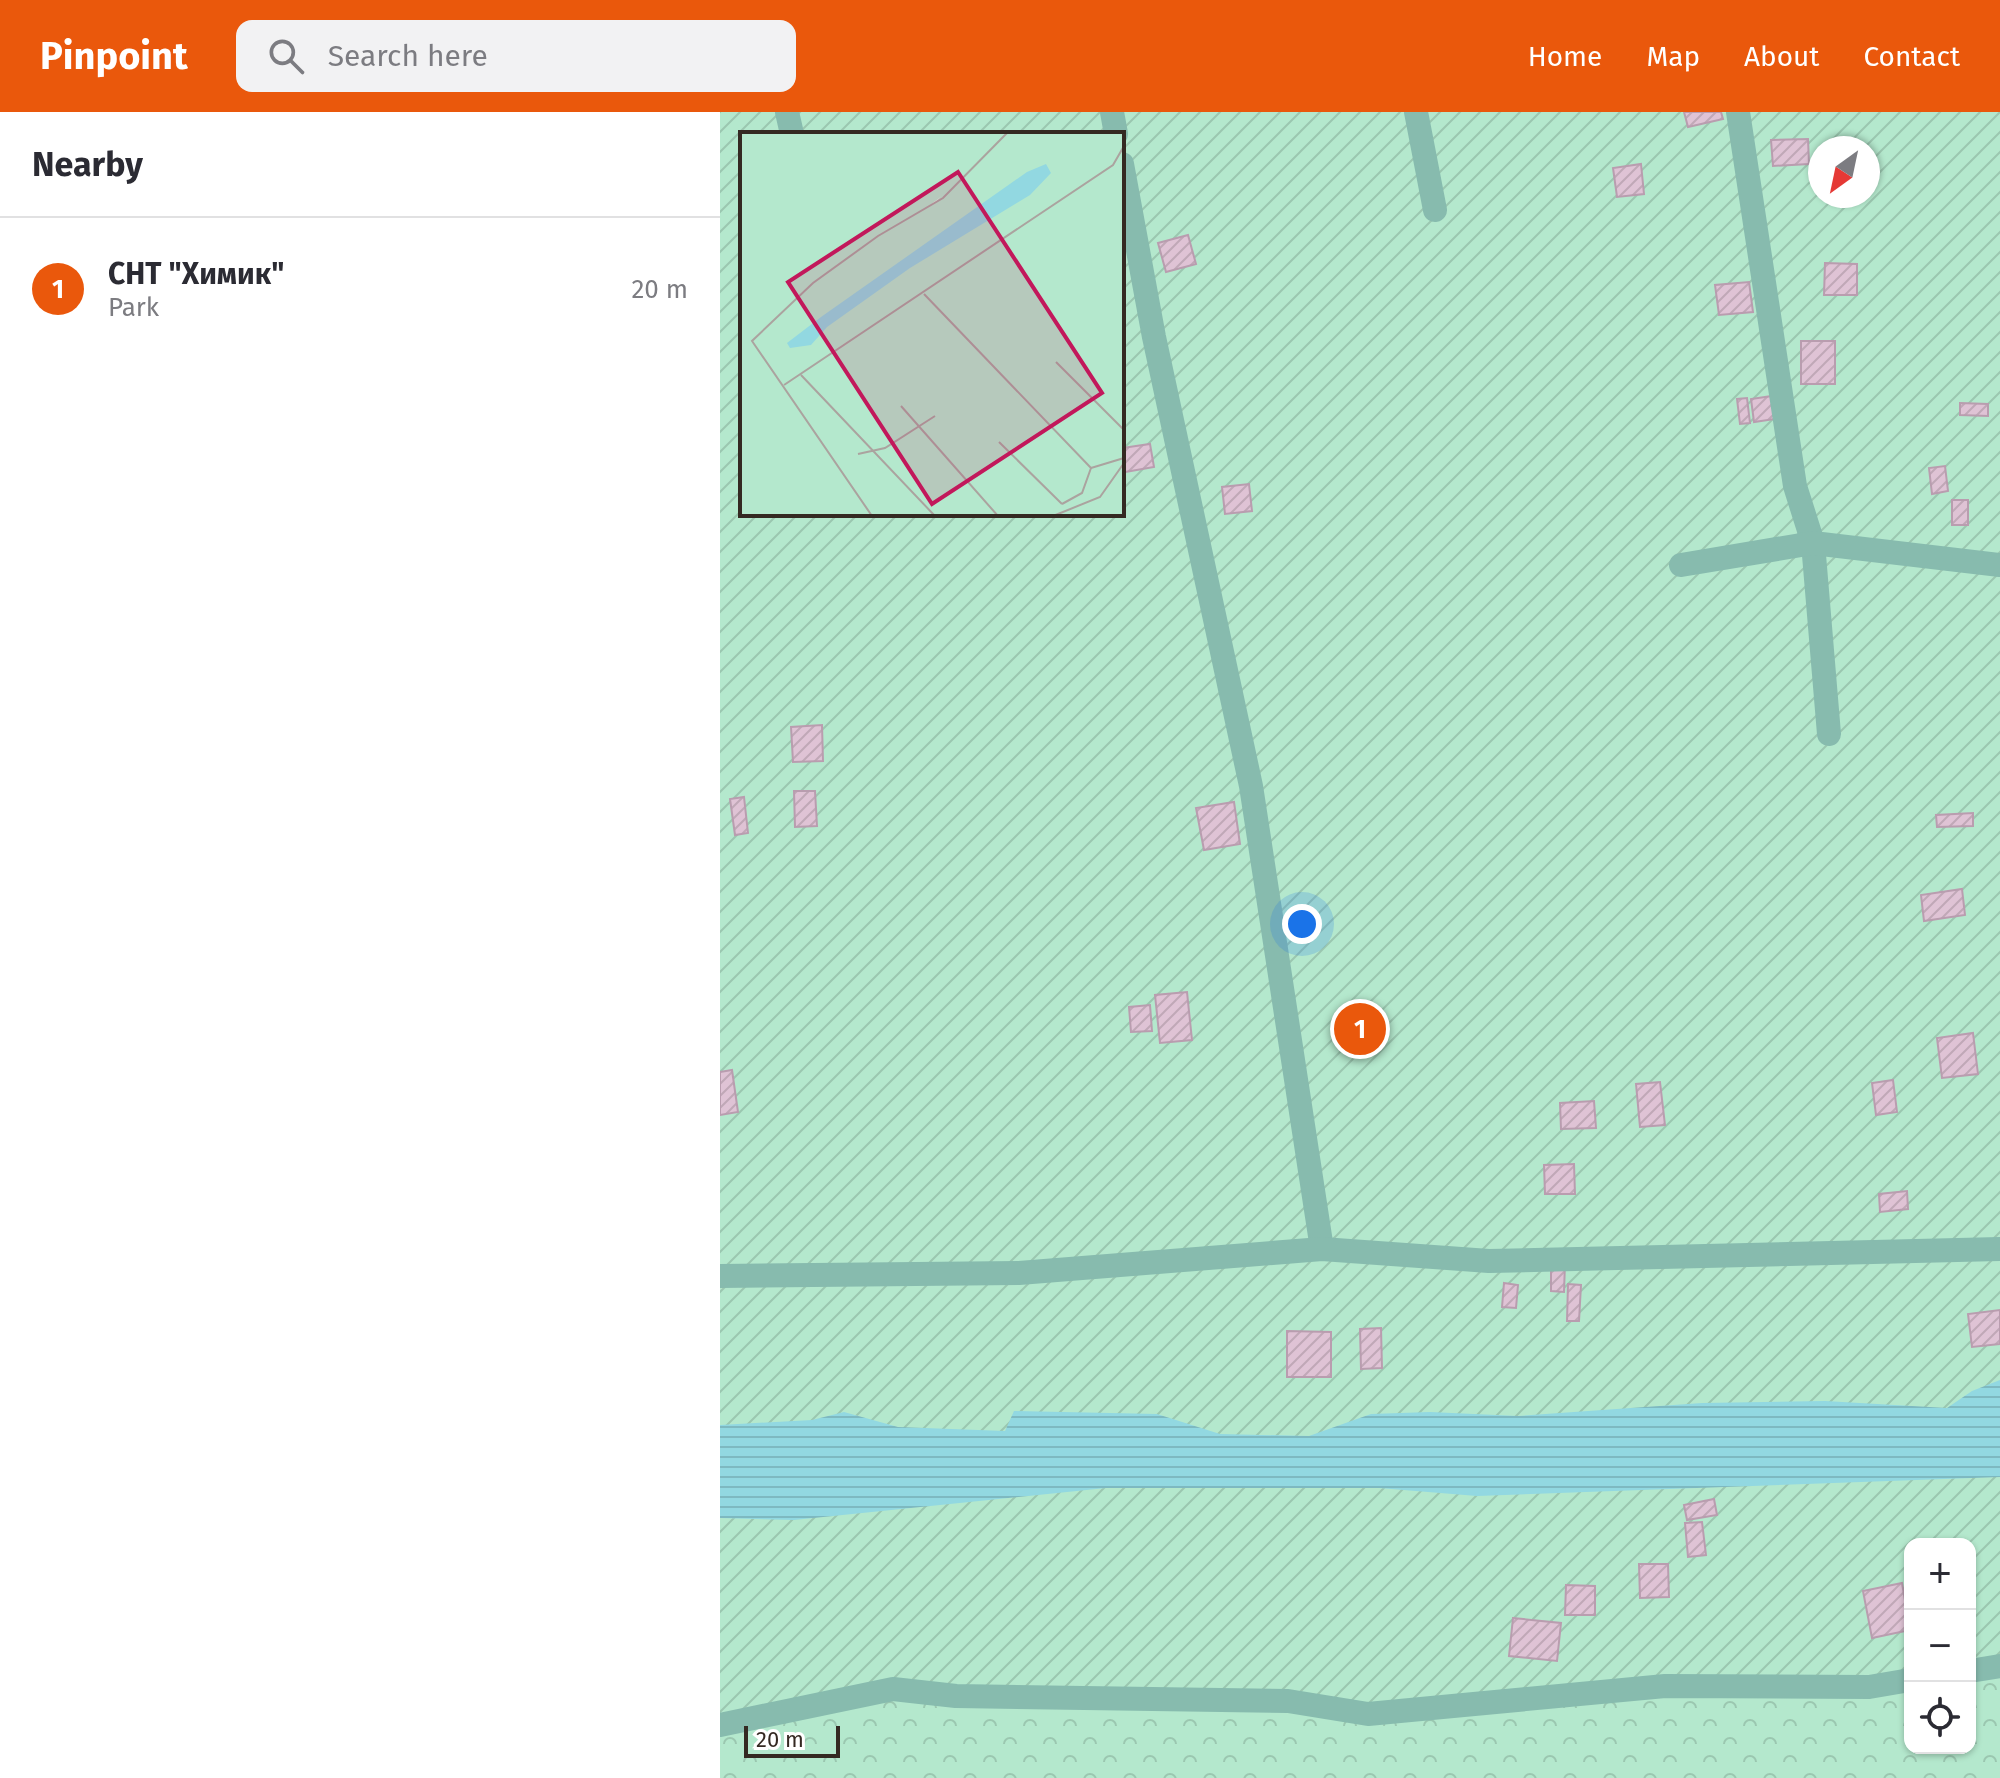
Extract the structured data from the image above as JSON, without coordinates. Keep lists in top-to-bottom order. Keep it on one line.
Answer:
{"scale_bar":"20 m","north":"bottom left","page":{"header":"Pinpoint","search":"Search here","nav":["Home","Map","About","Contact"],"heading":"Nearby","list":[{"mark":"1","name":"СНТ \"Химик\"","note":"Park","value":"20 m"}],"pins":"1","map_buttons":["+","−"],"scale":"20 m"}}
